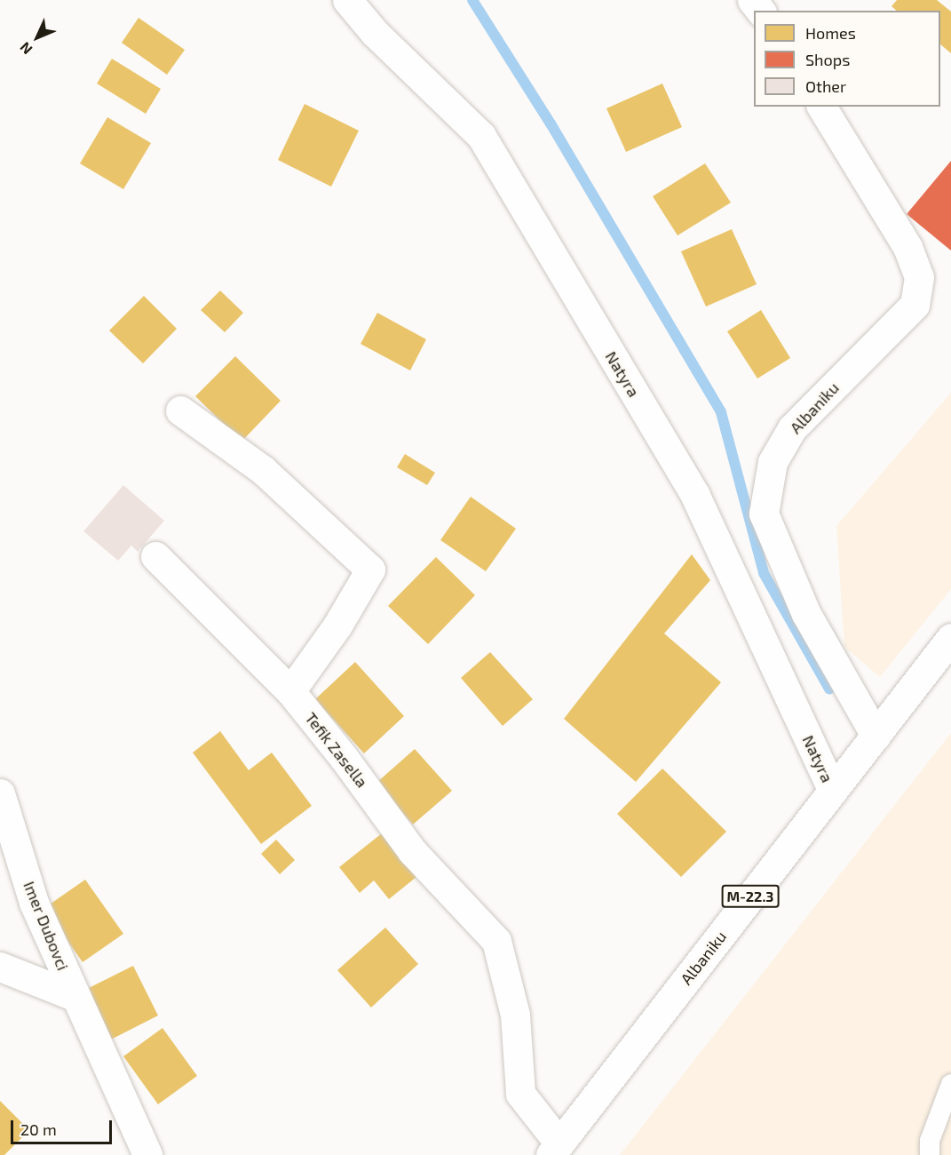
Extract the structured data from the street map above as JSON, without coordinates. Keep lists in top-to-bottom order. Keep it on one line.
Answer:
{"streets":{"street":["Natyra","Albaniku","Tefik Zasella","M-22.3","Imer Dubovci"]},"crossings":[["Natyra","Albaniku"],["Albaniku","Tefik Zasella"]],"legend":["Homes","Shops","Other"],"scale_bar":"20 m","north":"bottom left"}
